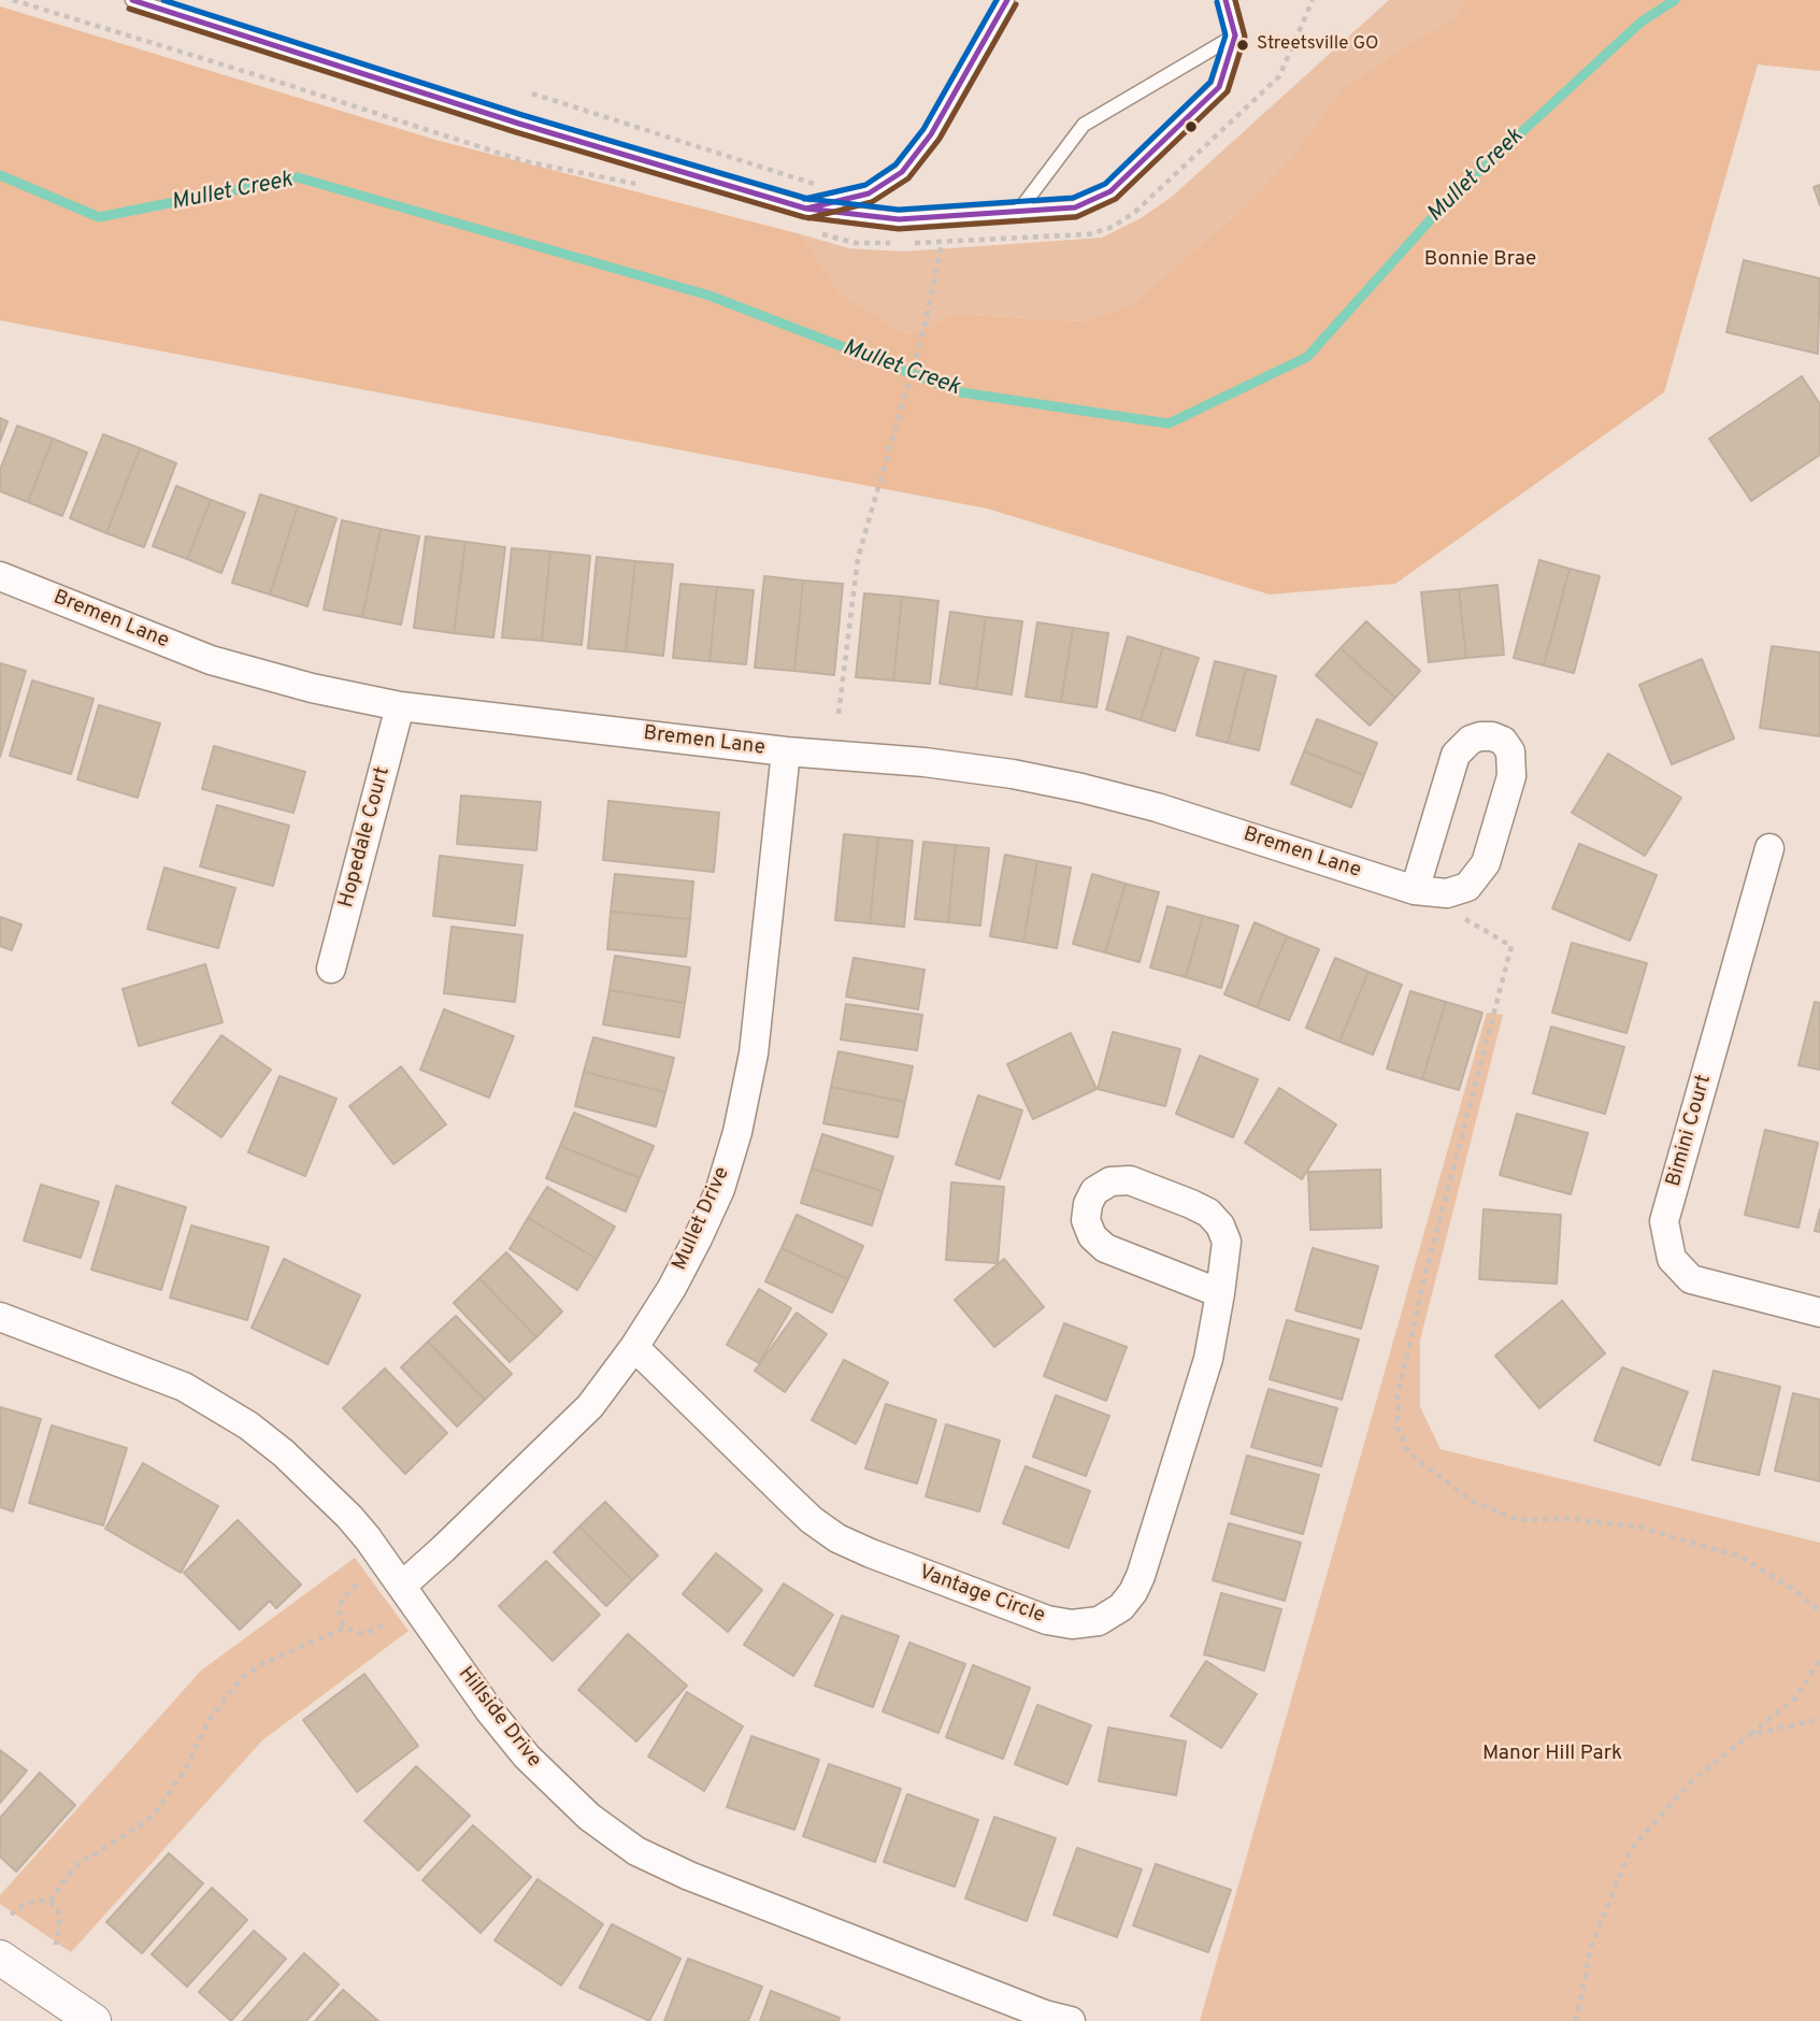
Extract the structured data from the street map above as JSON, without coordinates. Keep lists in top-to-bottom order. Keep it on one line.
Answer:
{"streets":{"street":["Bremen Lane","Hopedale Court","Bimini Court","Mullet Drive","Vantage Circle","Hillside Drive"]},"crossings":[["Bremen Lane","Hopedale Court"],["Bremen Lane","Mullet Drive"],["Mullet Drive","Vantage Circle"],["Mullet Drive","Hillside Drive"]],"water":["Mullet Creek"],"parks":["Bonnie Brae","Manor Hill Park"],"places":["Streetsville GO"]}
